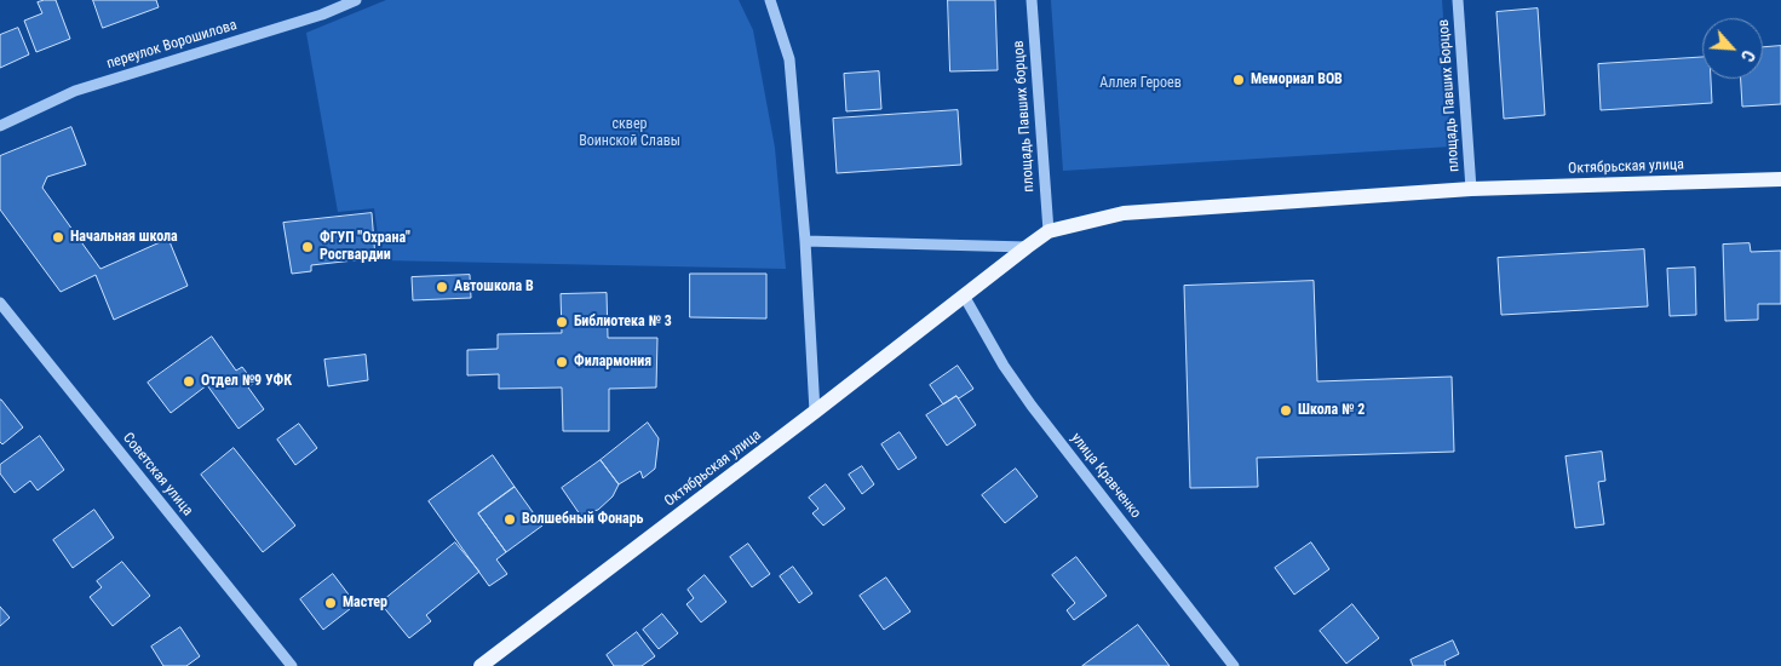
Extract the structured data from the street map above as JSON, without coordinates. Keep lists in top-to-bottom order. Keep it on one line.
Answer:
{"streets":{"main road":["Октябрьская улица"],"street":["переулок Ворошилова","площадь Павших Борцов","площадь Павших борцов","Советская улица","улица Кравченко"]},"crossings":[["площадь Павших Борцов","Октябрьская улица"],["площадь Павших борцов","Октябрьская улица"],["Октябрьская улица","улица Кравченко"]],"parks":["Аллея Героев","сквер Воинской Славы"],"places":["Мемориал ВОВ","Начальная школа","ФГУП \"Охрана\" Росгвардии","Автошкола В","Библиотека № 3","Филармония","Отдел №9 УФК","Школа № 2","Волшебный Фонарь","Мастер"],"north":"bottom right"}
